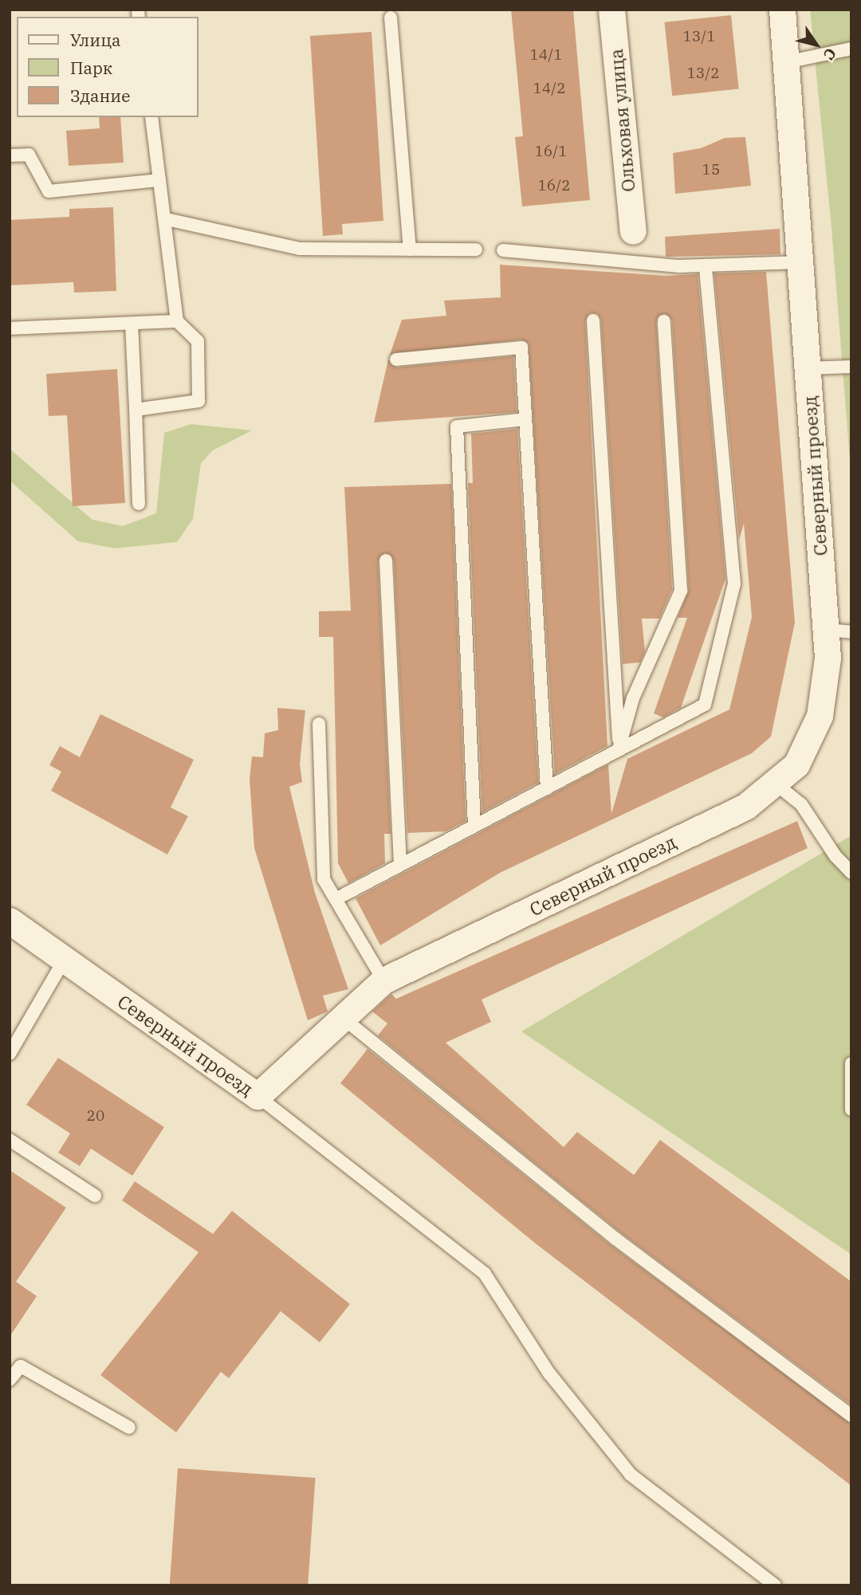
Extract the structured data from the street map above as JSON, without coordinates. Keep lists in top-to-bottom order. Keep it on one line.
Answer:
{"streets":{"street":["Ольховая улица","Северный проезд"]},"house_numbers":["13/1","14/1","13/2","14/2","16/1","15","16/2","20"],"legend":["Улица","Парк","Здание"],"north":"bottom right"}
